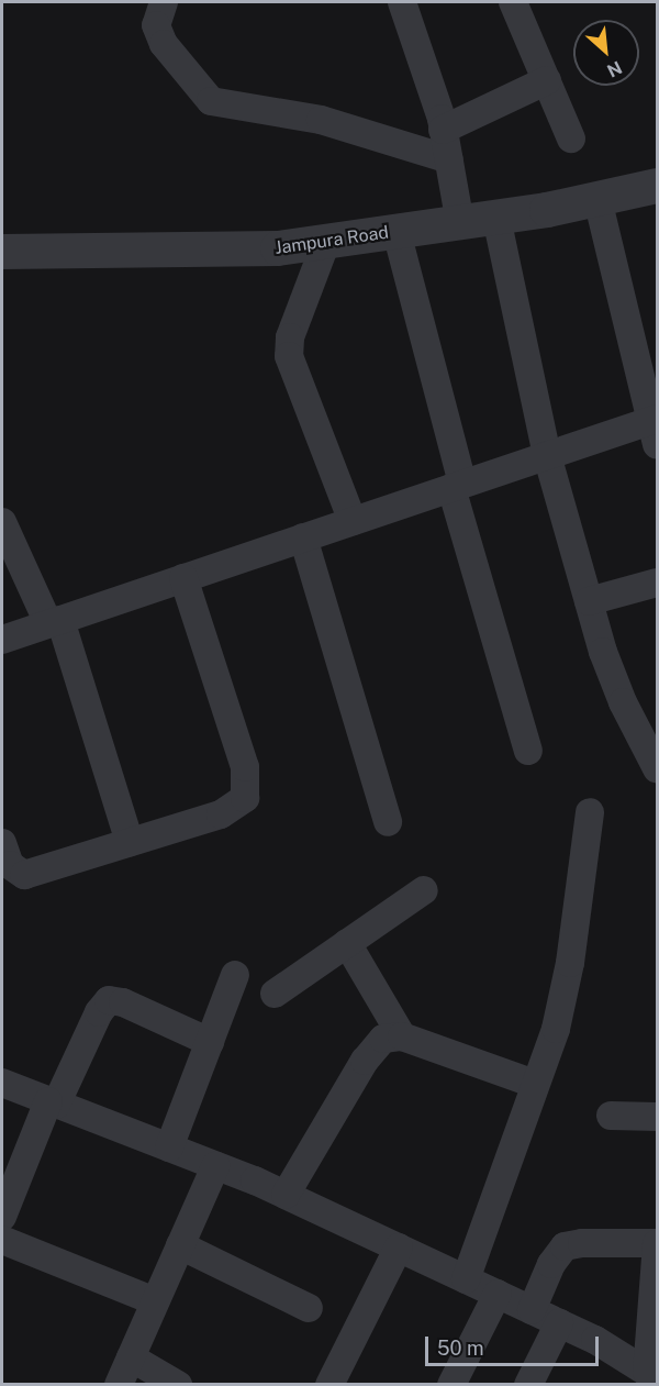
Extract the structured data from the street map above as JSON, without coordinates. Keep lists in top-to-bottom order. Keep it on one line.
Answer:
{"streets":{"street":["Jampura Road"]},"scale_bar":"50 m","north":"bottom right"}
